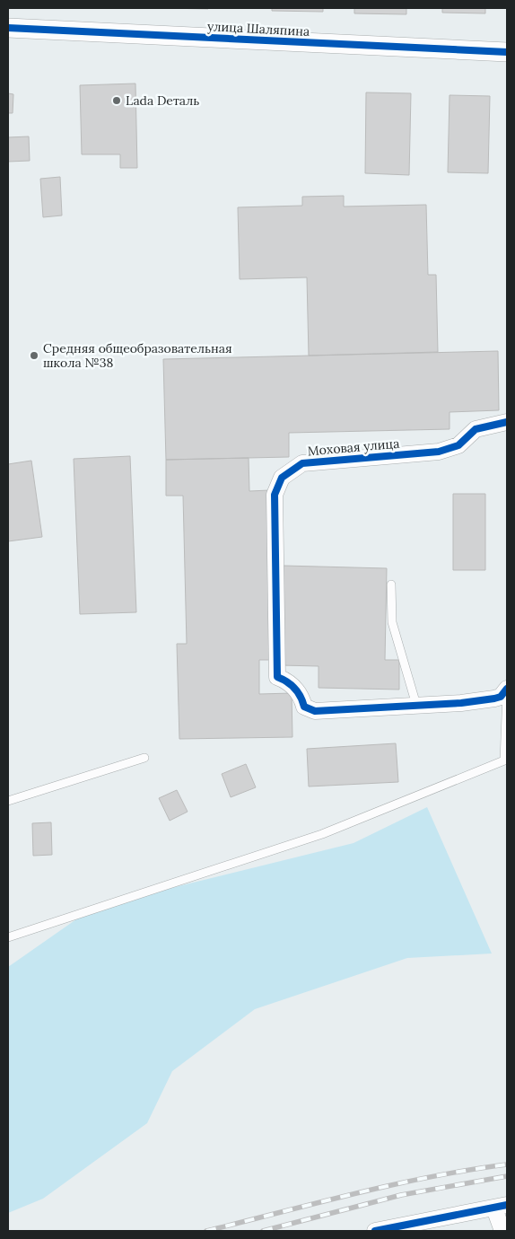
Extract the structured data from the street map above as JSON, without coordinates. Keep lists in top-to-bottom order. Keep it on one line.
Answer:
{"streets":{"street":["улица Шаляпина","Моховая улица"]},"places":["Lada Dеталь","Средняя общеобразовательная школа №38"]}
